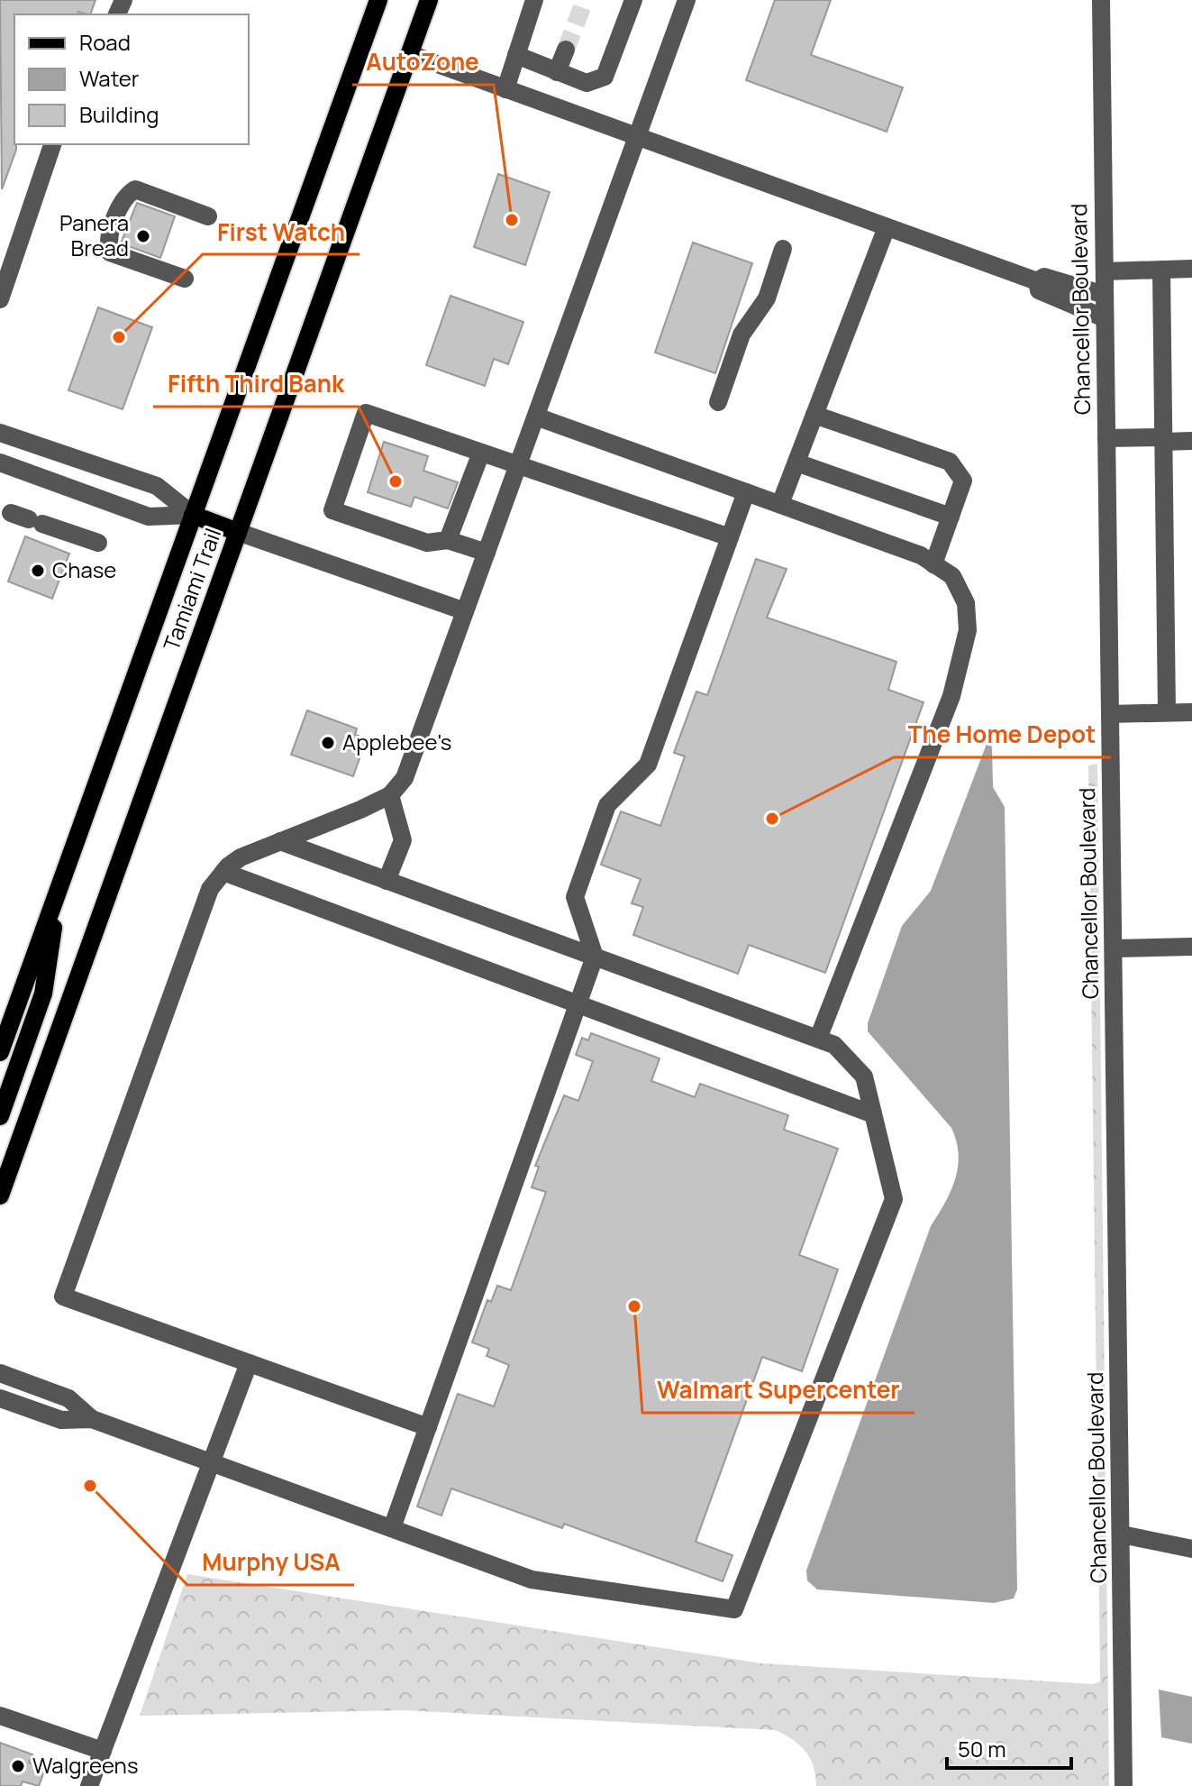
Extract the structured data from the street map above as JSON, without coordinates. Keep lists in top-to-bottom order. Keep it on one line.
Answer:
{"streets":{"main road":["Tamiami Trail"],"street":["Chancellor Boulevard"]},"places":["AutoZone","Panera Bread","First Watch","Fifth Third Bank","Chase","Applebee's","The Home Depot","Walmart Supercenter","Murphy USA","Walgreens"],"legend":["Road","Water","Building"],"scale_bar":"50 m"}
